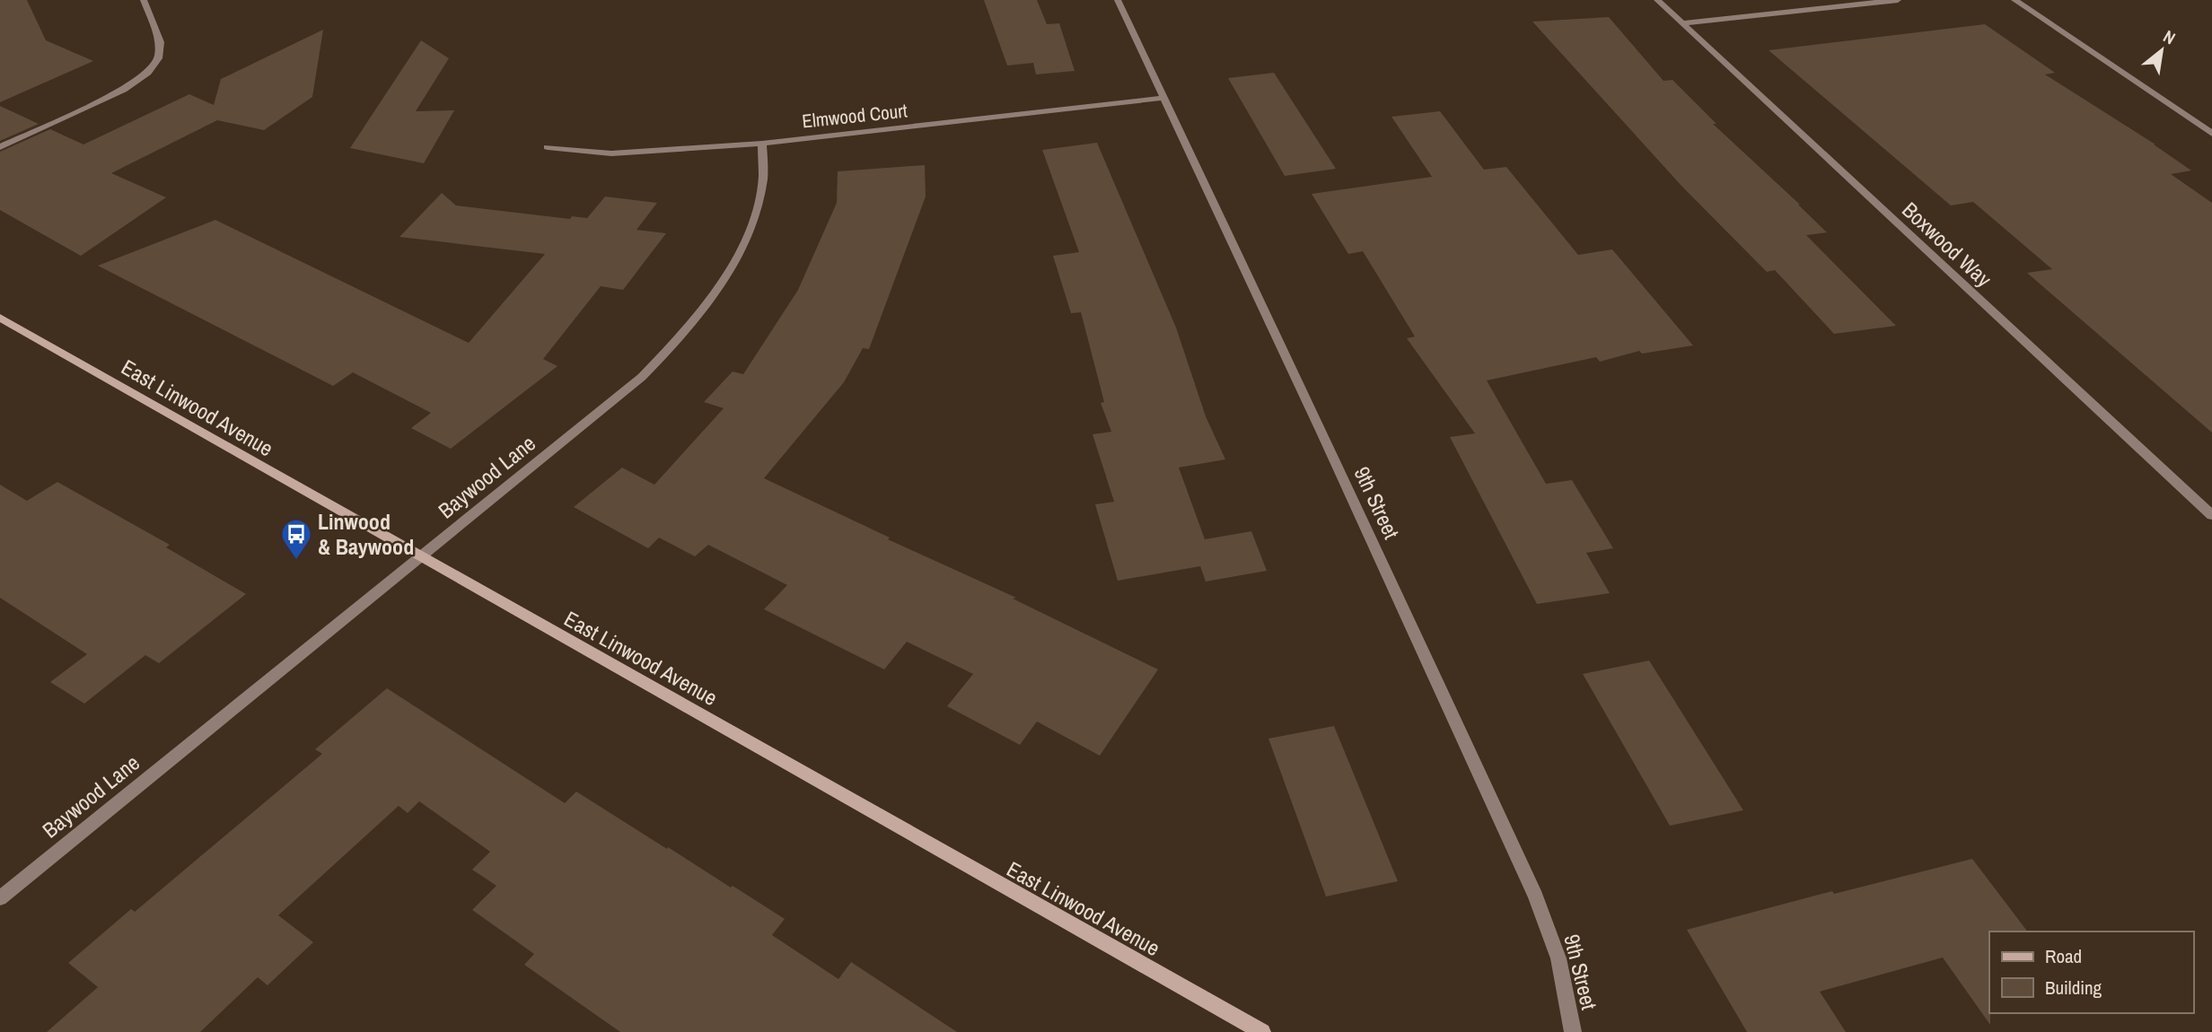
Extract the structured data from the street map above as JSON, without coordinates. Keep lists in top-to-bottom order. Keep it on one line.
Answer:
{"streets":{"street":["Elmwood Court","Boxwood Way","East Linwood Avenue","Baywood Lane","9th Street"]},"crossings":[["Elmwood Court","Baywood Lane"],["Elmwood Court","9th Street"],["East Linwood Avenue","Baywood Lane"]],"places":{"bus stop":["Linwood & Baywood"]},"legend":["Road","Building"],"north":"top right"}
